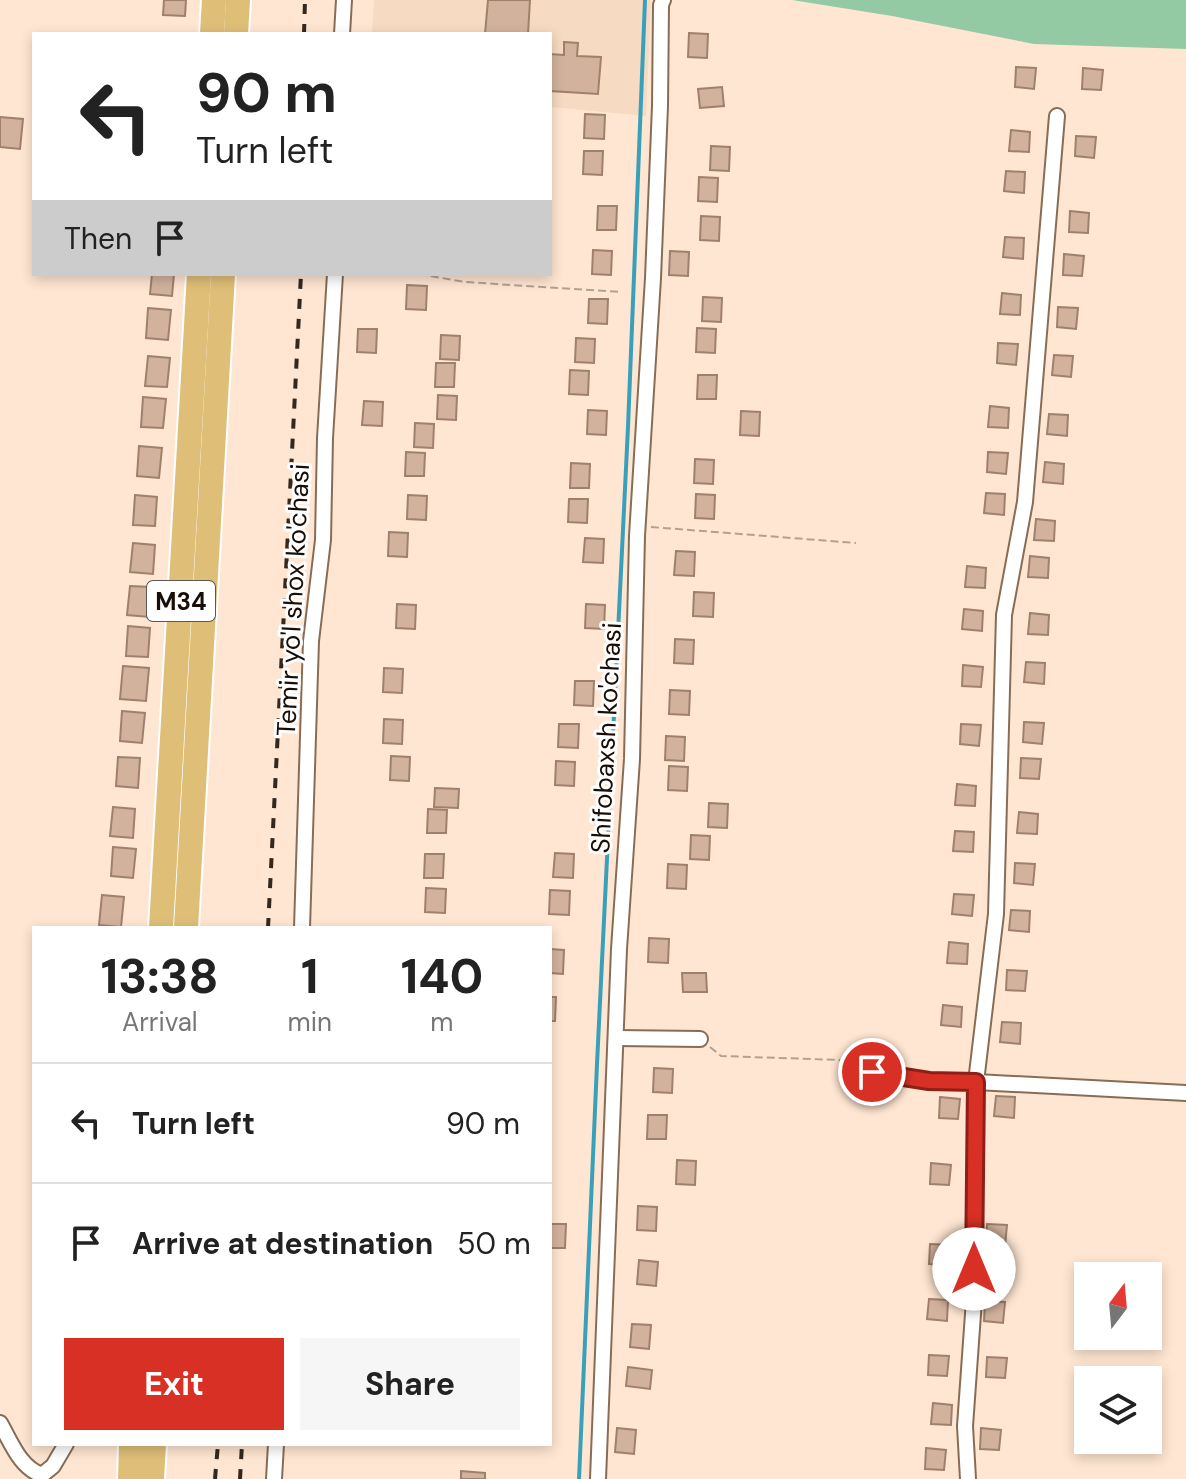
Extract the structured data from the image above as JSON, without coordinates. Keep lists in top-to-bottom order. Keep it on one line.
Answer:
{"streets":{"highway":["M34"],"street":["Temir yo'l shox ko'chasi","Shifobaxsh ko'chasi"]},"north":"top","page":{"turn":["90 m","Turn left"],"then":"Then","eta":["13:38","Arrival","1","min","140","m"],"list":[{"name":"Turn left","value":"90 m"},{"name":"Arrive at destination","value":"50 m"}],"buttons":["Exit","Share"]}}
